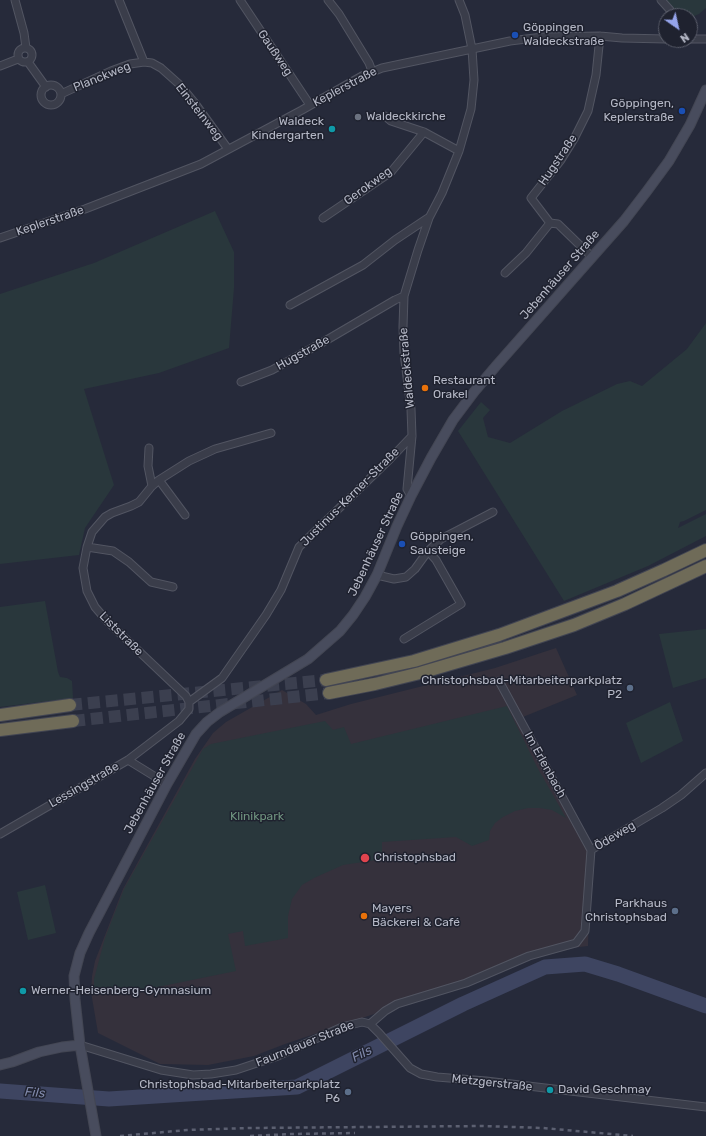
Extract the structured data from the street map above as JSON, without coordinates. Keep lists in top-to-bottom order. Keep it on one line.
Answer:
{"streets":{"main road":["Jebenhäuser Straße"],"street":["Gaußweg","Planckweg","Keplerstraße","Einsteinweg","Hugstraße","Gerokweg","Waldeckstraße","Justinus-Kerner-Straße","Liststraße","Im Erlenbach","Lessingstraße","Ödeweg","Faurndauer Straße","Metzgerstraße"]},"crossings":[["Gaußweg","Keplerstraße"],["Planckweg","Einsteinweg"],["Keplerstraße","Einsteinweg"],["Keplerstraße","Hugstraße"],["Keplerstraße","Waldeckstraße"],["Hugstraße","Jebenhäuser Straße"],["Hugstraße","Waldeckstraße"],["Jebenhäuser Straße","Waldeckstraße"],["Jebenhäuser Straße","Lessingstraße"],["Jebenhäuser Straße","Faurndauer Straße"],["Waldeckstraße","Justinus-Kerner-Straße"],["Justinus-Kerner-Straße","Liststraße"],["Justinus-Kerner-Straße","Lessingstraße"],["Im Erlenbach","Ödeweg"],["Ödeweg","Faurndauer Straße"],["Faurndauer Straße","Metzgerstraße"]],"water":["Fils"],"parks":["Klinikpark"],"places":["Göppingen Waldeckstraße","Göppingen, Keplerstraße","Waldeckkirche","Waldeck Kindergarten","Restaurant Orakel","Göppingen, Sausteige","Christophsbad-Mitarbeiterparkplatz P2","Christophsbad","Parkhaus Christophsbad","Mayers Bäckerei & Café","Werner-Heisenberg-Gymnasium","David Geschmay","Christophsbad-Mitarbeiterparkplatz P6"],"north":"bottom right"}
